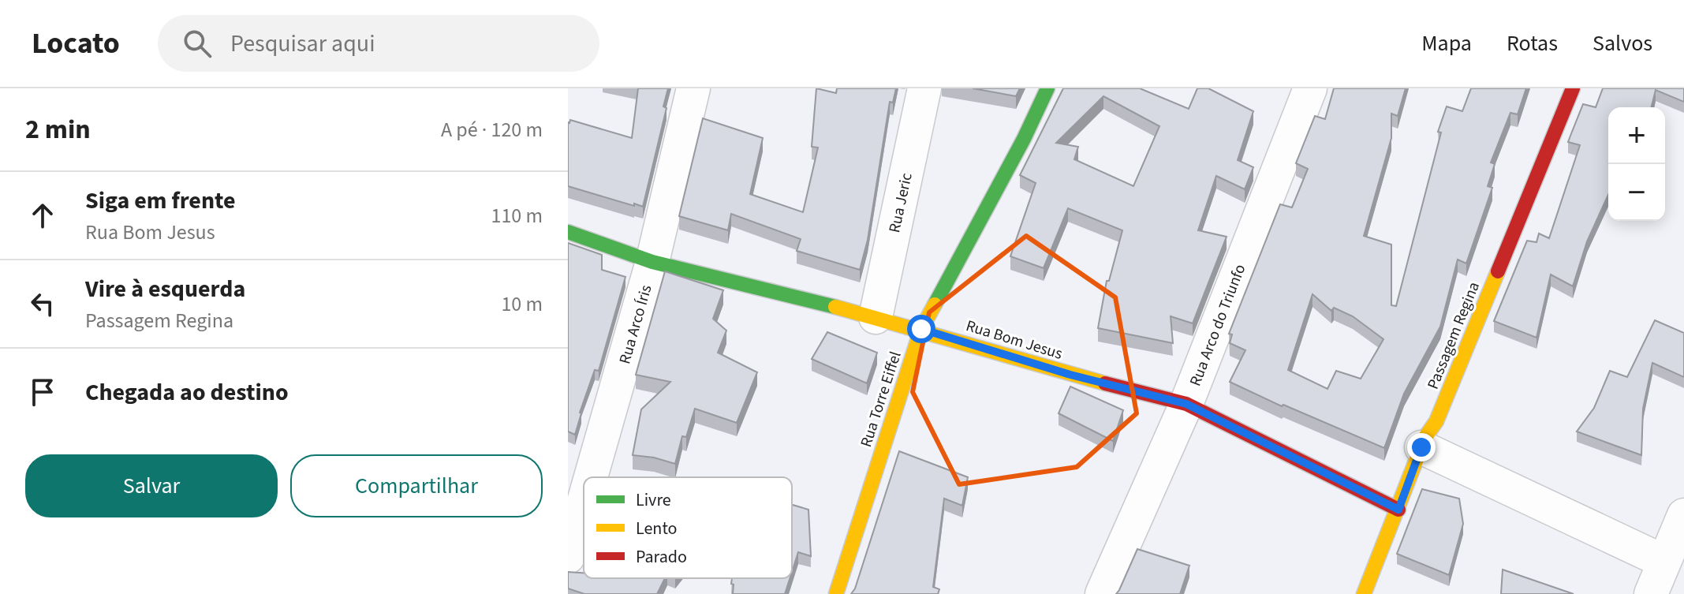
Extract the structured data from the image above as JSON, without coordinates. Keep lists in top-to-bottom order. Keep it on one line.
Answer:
{"streets":{"street":["Rua Jeric","Rua Arco Íris","Rua Arco do Triunfo","Passagem Regina","Rua Bom Jesus","Rua Torre Eiffel"]},"crossings":[["Rua Jeric","Rua Bom Jesus"],["Rua Arco Íris","Rua Bom Jesus"],["Rua Arco do Triunfo","Rua Bom Jesus"],["Passagem Regina","Rua Bom Jesus"],["Rua Bom Jesus","Rua Torre Eiffel"]],"legend":["Livre","Lento","Parado"],"page":{"header":"Locato","search":"Pesquisar aqui","nav":["Mapa","Rotas","Salvos"],"heading":["2 min","A pé · 120 m"],"map_buttons":["+","−"],"list":[["Siga em frente","Rua Bom Jesus","110 m"],["Vire à esquerda","Passagem Regina","10 m"],"Chegada ao destino"],"buttons":["Salvar","Compartilhar"]}}
